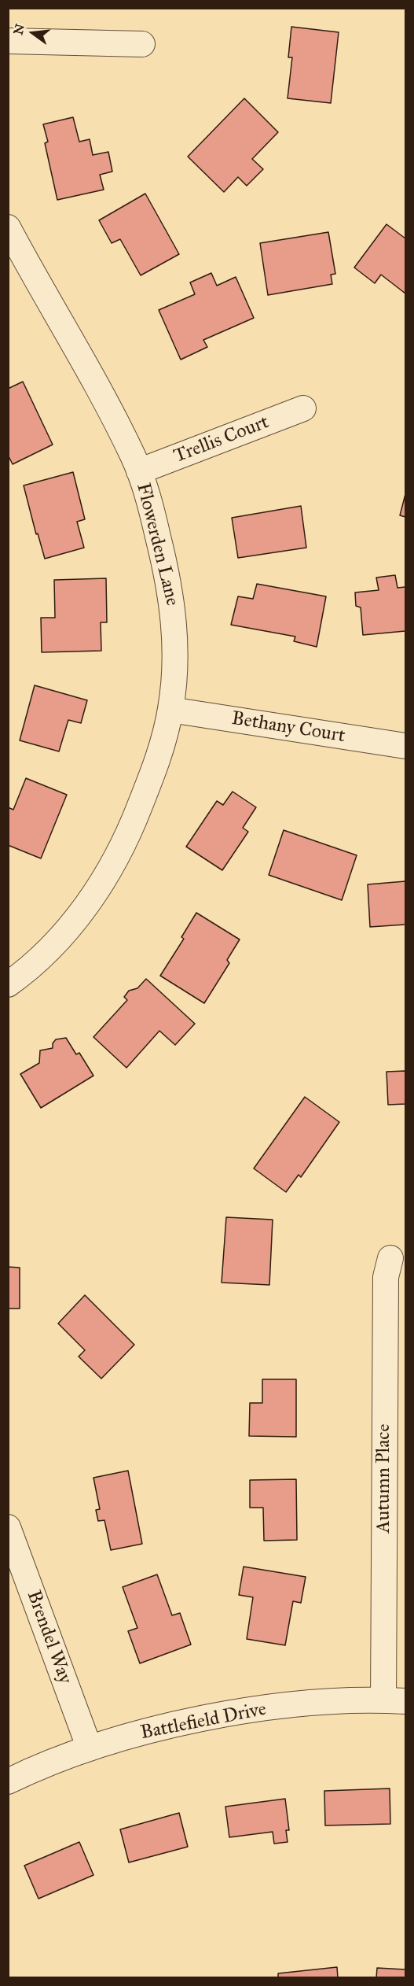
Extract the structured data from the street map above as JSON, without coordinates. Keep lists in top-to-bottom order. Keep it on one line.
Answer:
{"streets":{"street":["Trellis Court","Flowerden Lane","Bethany Court","Autumn Place","Brendel Way","Battlefield Drive"]},"crossings":[["Trellis Court","Flowerden Lane"],["Flowerden Lane","Bethany Court"],["Autumn Place","Battlefield Drive"],["Brendel Way","Battlefield Drive"]],"north":"left"}
